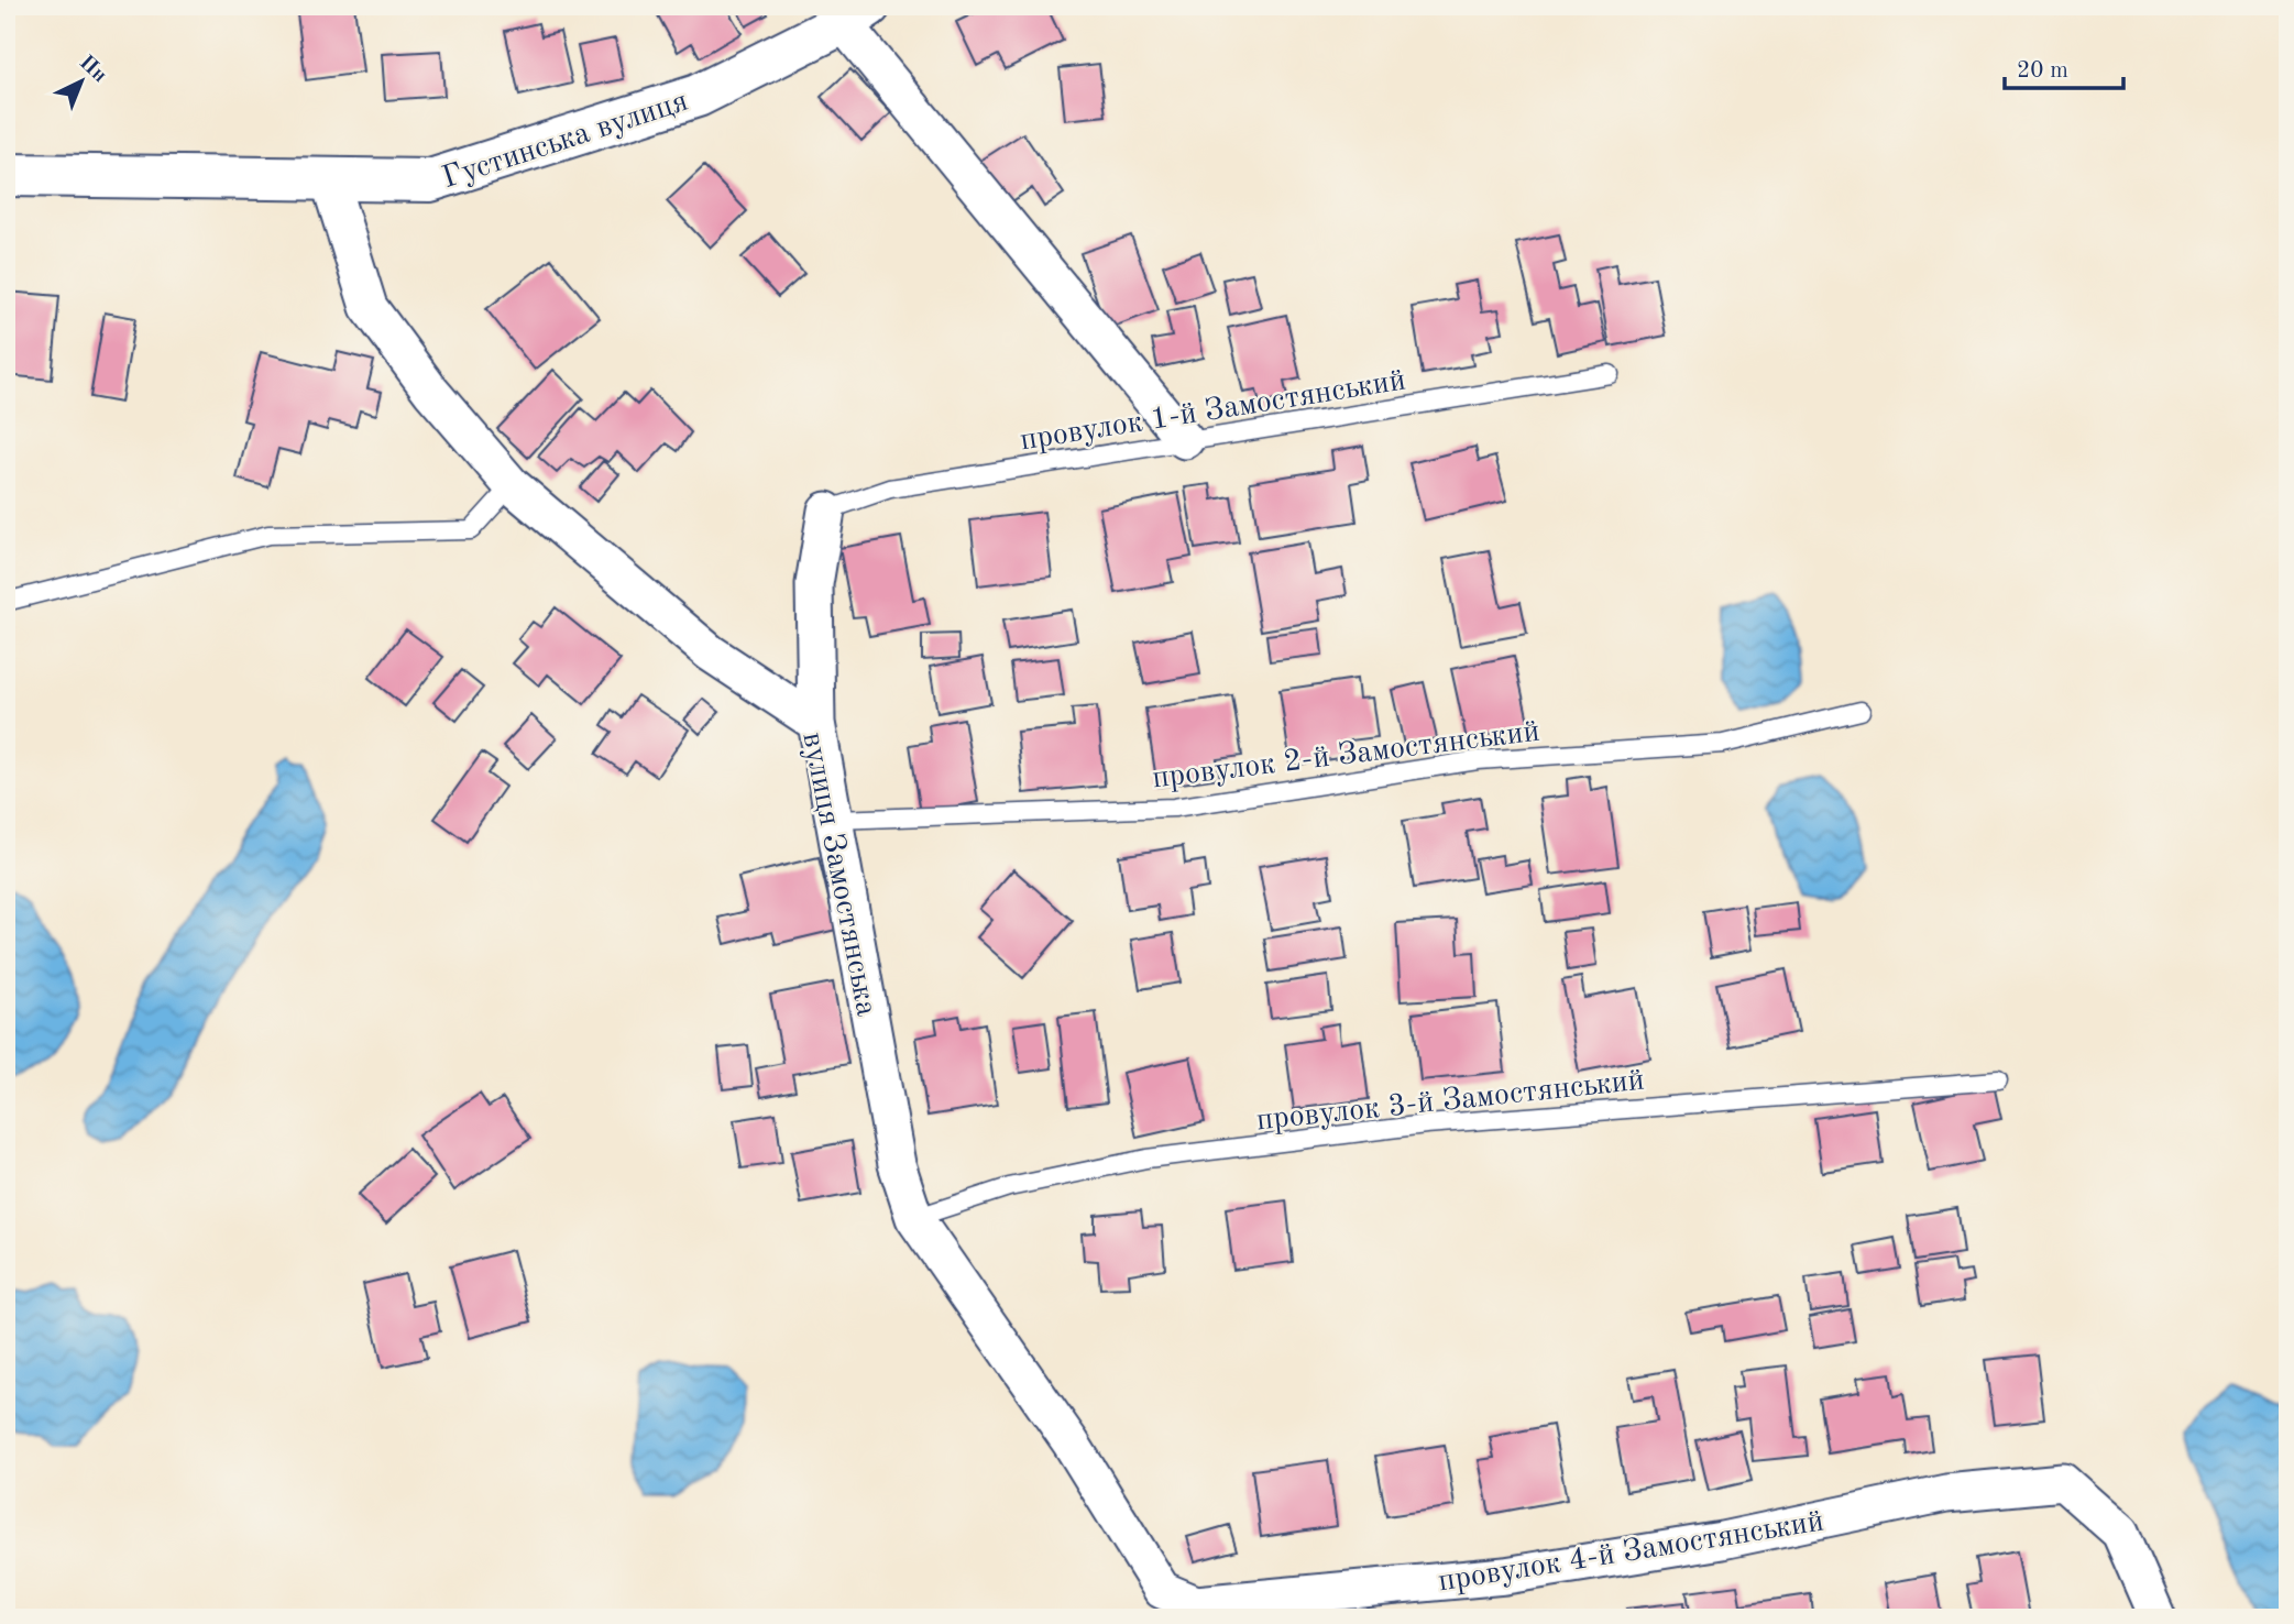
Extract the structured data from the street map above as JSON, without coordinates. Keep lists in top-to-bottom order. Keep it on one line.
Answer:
{"streets":{"main road":["Густинська вулиця"],"street":["вулиця Замостянська","провулок 4-й Замостянський"],"lane":["провулок 1-й Замостянський","провулок 2-й Замостянський","провулок 3-й Замостянський"]},"crossings":[["Густинська вулиця","вулиця Замостянська"],["провулок 2-й Замостянський","вулиця Замостянська"],["вулиця Замостянська","провулок 3-й Замостянський"],["вулиця Замостянська","провулок 4-й Замостянський"]],"scale_bar":"20 m","north":"top right"}
